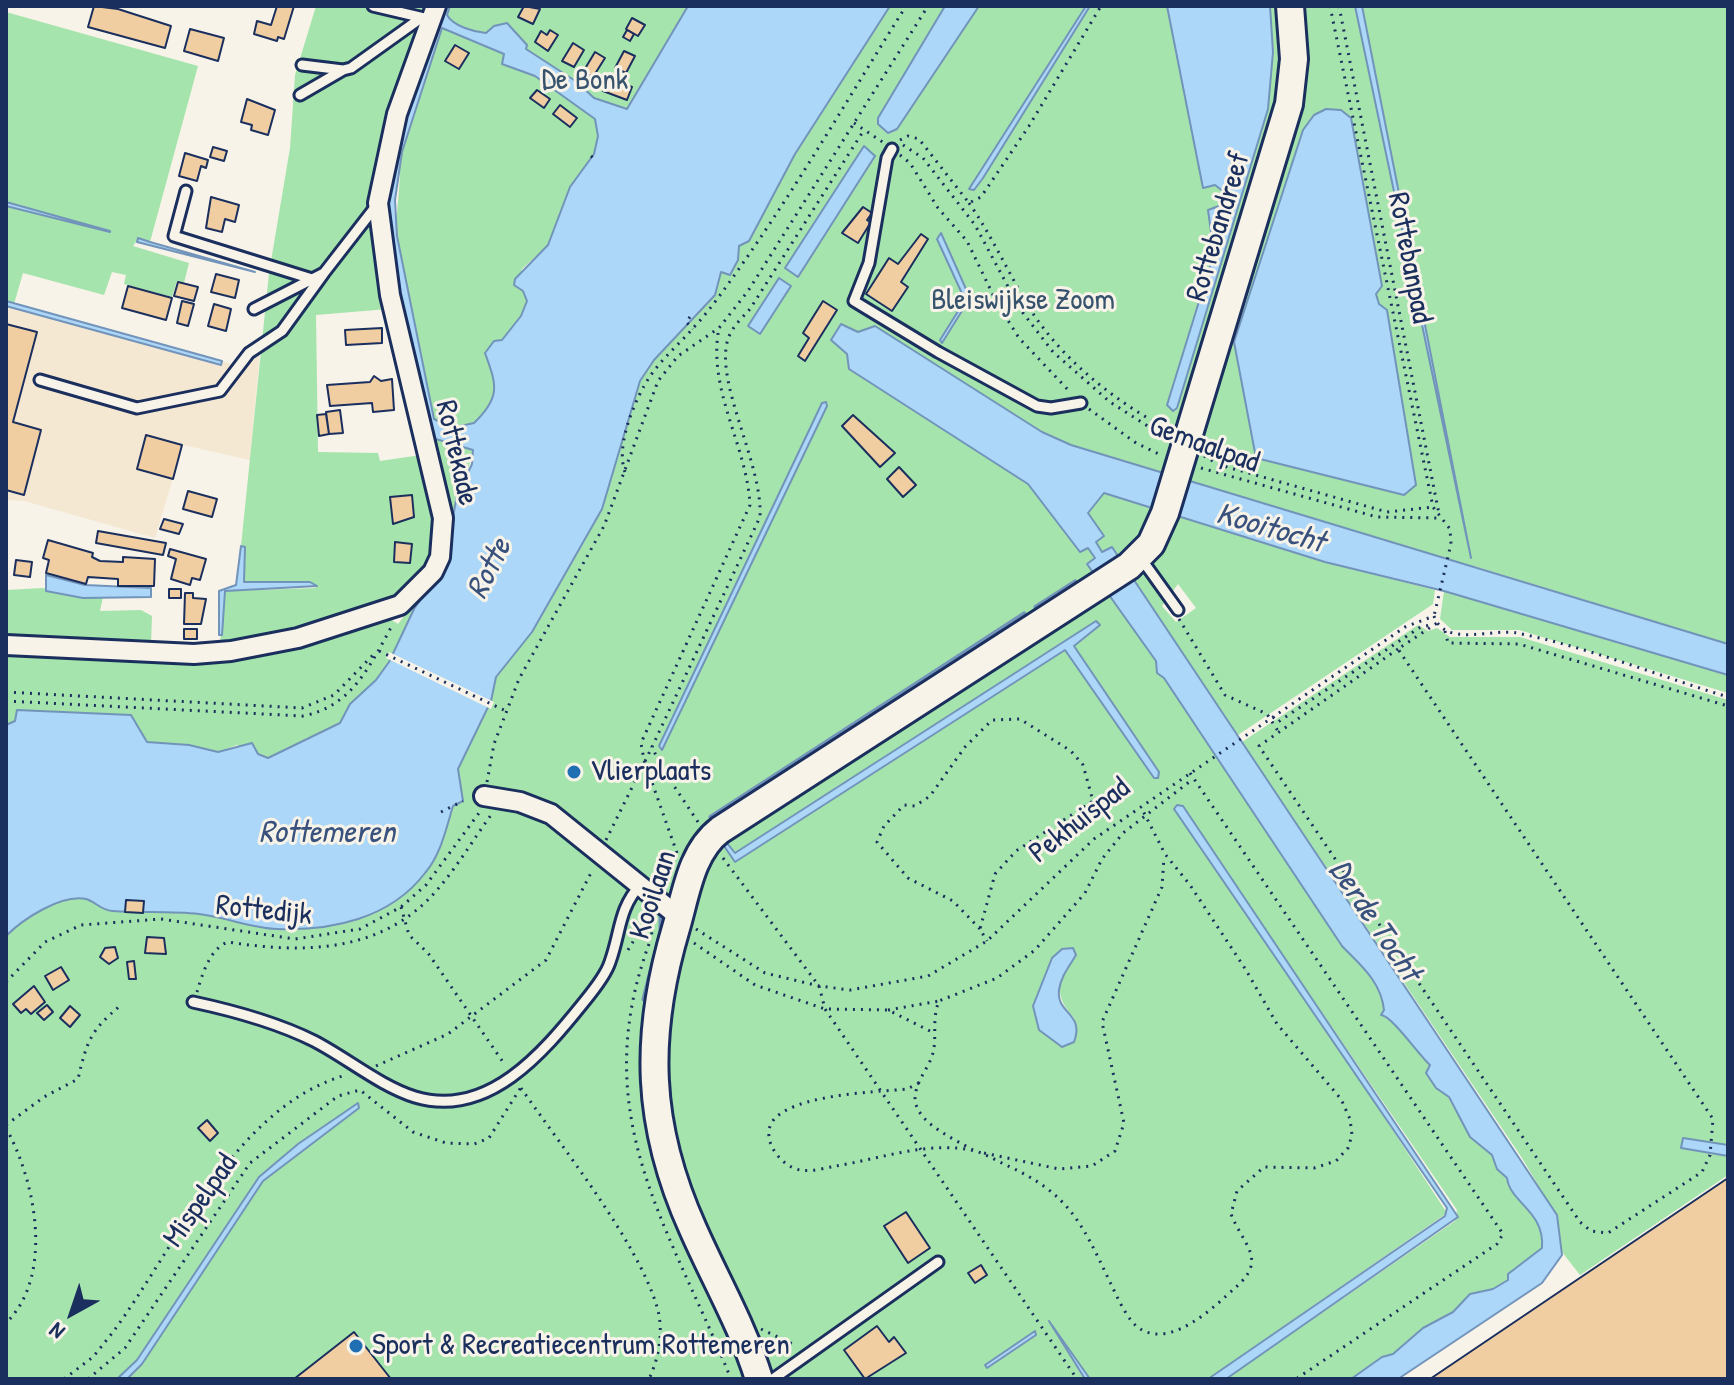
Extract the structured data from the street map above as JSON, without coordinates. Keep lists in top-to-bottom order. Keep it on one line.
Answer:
{"streets":{"street":["Rottebandreef","Rottekade","Kooilaan"],"path":["Rottebanpad","Gemaalpad","Pekhuispad","Rottedijk","Mispelpad"]},"crossings":[["Rottebandreef","Gemaalpad"],["Rottebandreef","Kooilaan"],["Rottebanpad","Gemaalpad"],["Gemaalpad","Kooilaan"],["Pekhuispad","Kooilaan"]],"water":["Kooitocht","Rotte","Rottemeren","Derde Tocht"],"parks":["De Bonk","Bleiswijkse Zoom"],"places":["Vlierplaats","Sport & Recreatiecentrum Rottemeren"],"north":"bottom left"}
